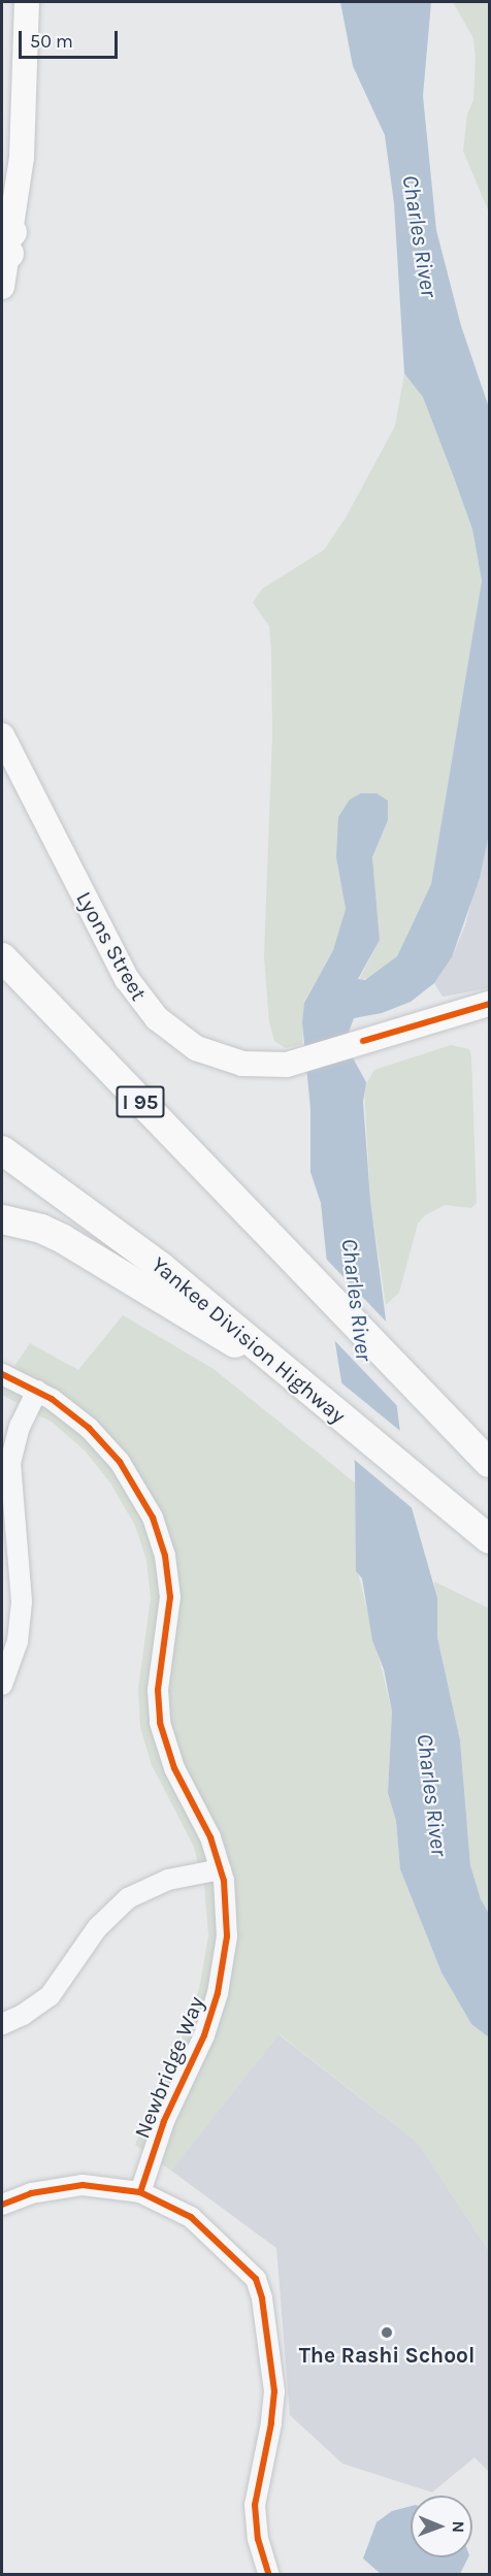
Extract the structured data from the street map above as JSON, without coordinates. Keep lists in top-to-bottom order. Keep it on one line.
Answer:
{"streets":{"highway":["I 95","Yankee Division Highway"],"main road":["Lyons Street"],"street":["Newbridge Way"]},"water":["Charles River"],"places":["The Rashi School"],"scale_bar":"50 m","north":"right"}
